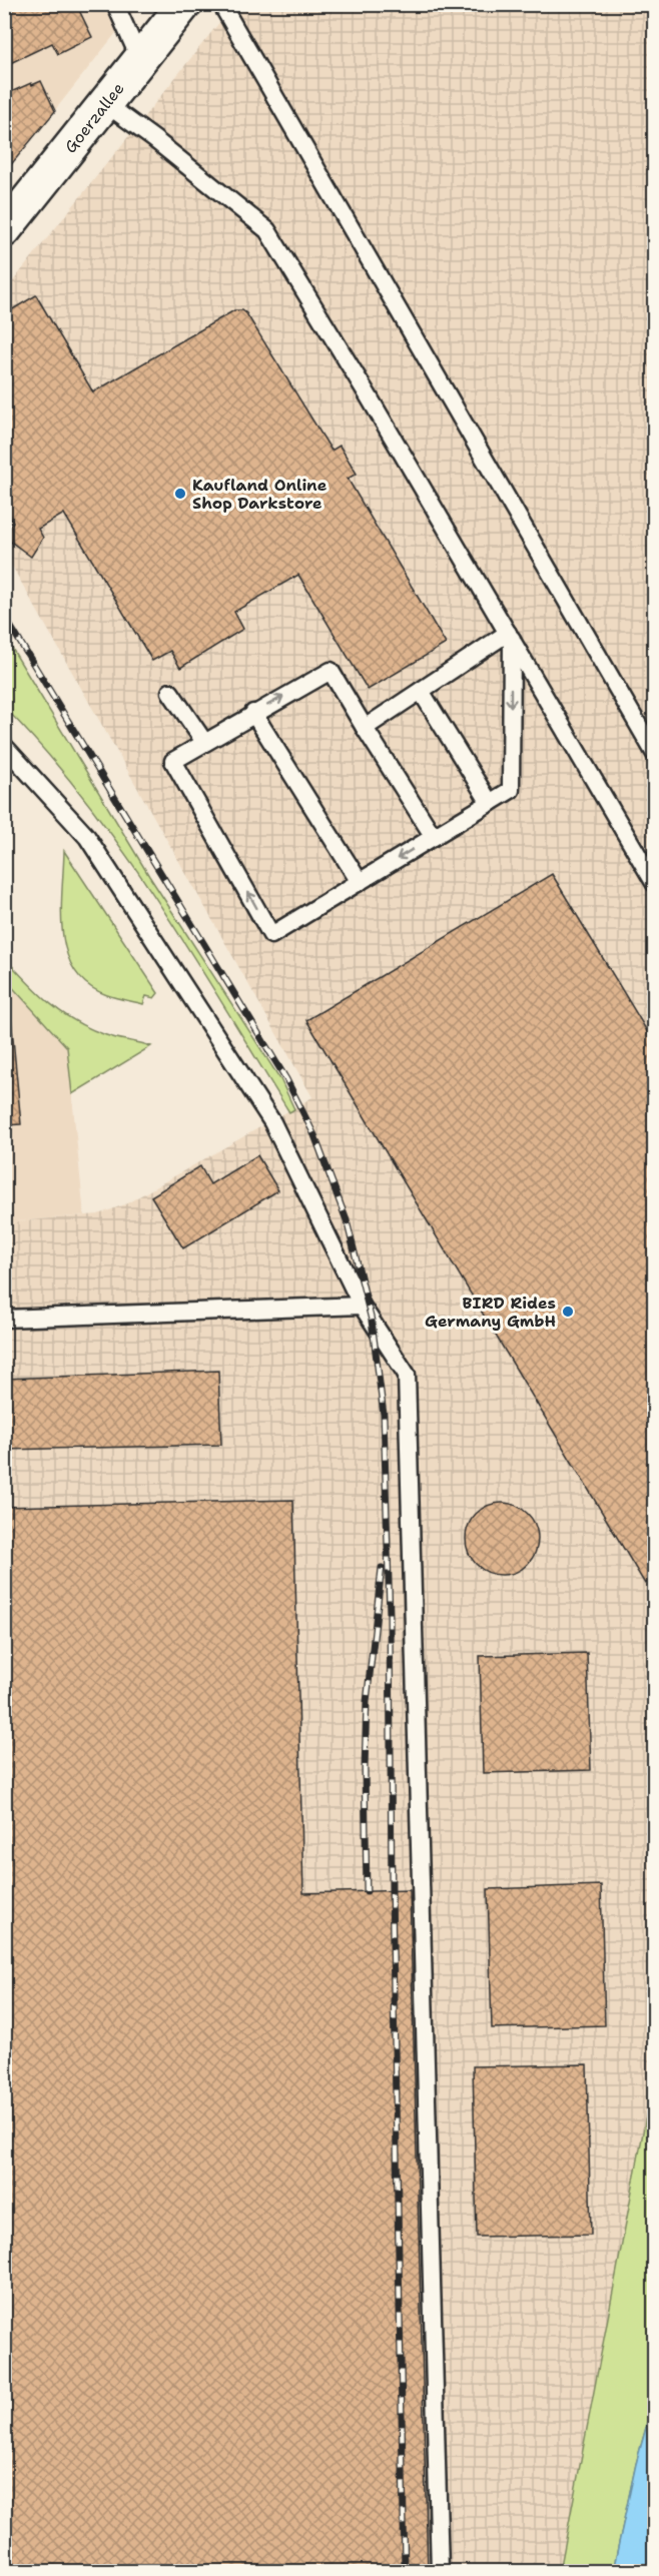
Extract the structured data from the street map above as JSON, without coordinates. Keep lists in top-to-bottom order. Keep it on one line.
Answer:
{"streets":{"main road":["Goerzallee"]},"places":["Kaufland Online Shop Darkstore","BIRD Rides Germany GmbH"]}
